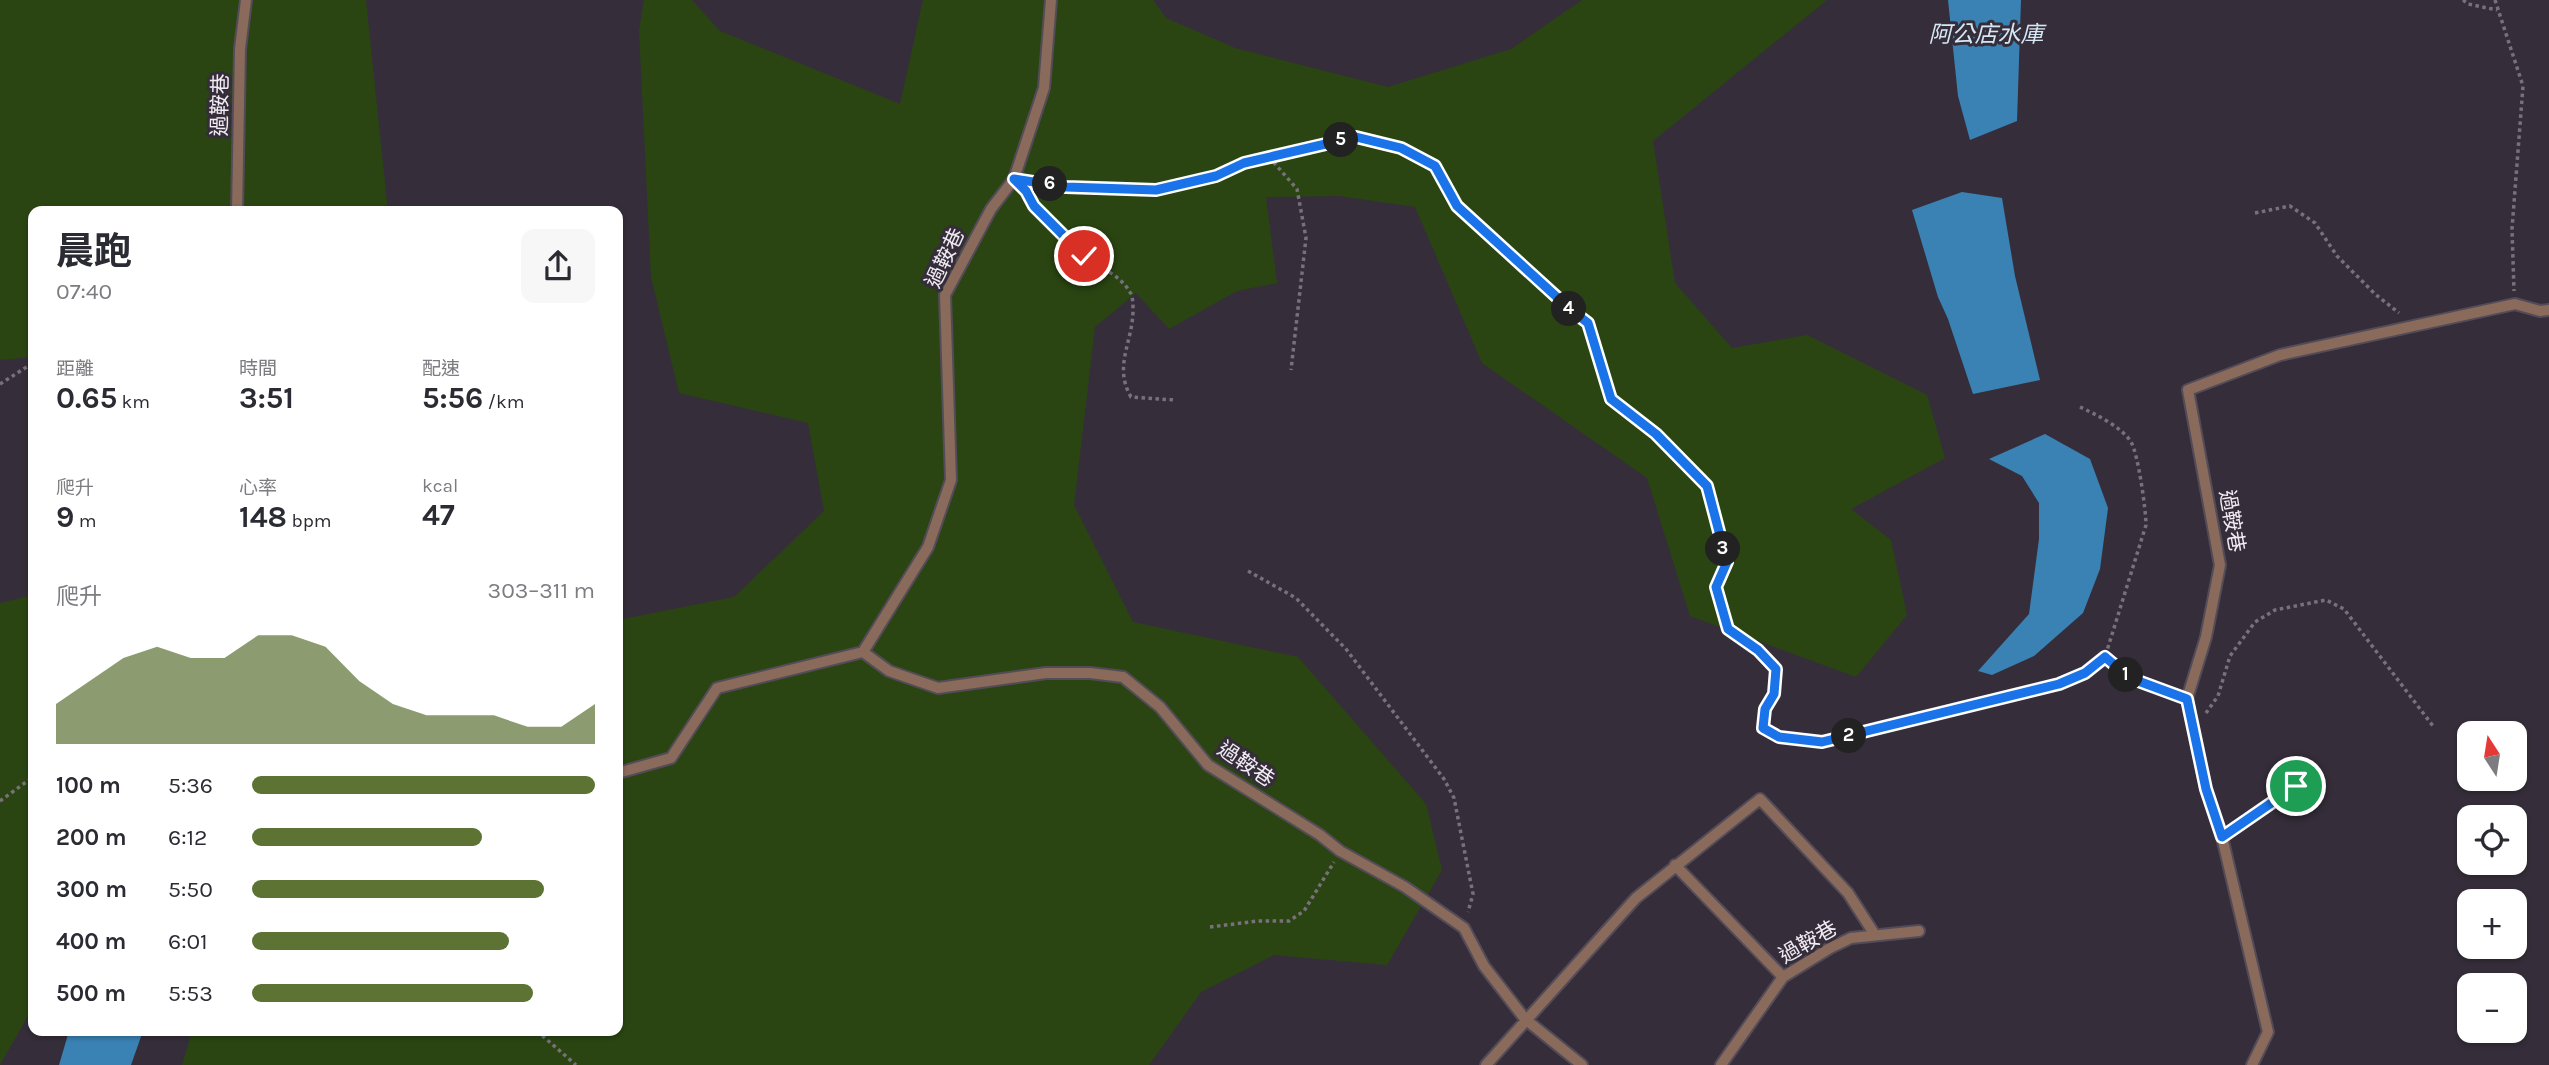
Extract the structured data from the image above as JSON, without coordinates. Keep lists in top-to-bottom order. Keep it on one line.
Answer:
{"streets":{"lane":["過鞍巷"]},"water":["阿公店水庫"],"north":"top","page":{"pins":["5","6","4","3","1","2"],"heading":["晨跑","07:40"],"stats":[["距離","0.65 km"],["時間","3:51"],["配速","5:56 /km"],["爬升","9 m"],["心率","148 bpm"],["kcal","47"]],"chart":["爬升","303–311 m"],"map_buttons":["+","−"],"list":[{"name":"100 m","note":"5:36"},{"name":"200 m","note":"6:12"},{"name":"300 m","note":"5:50"},{"name":"400 m","note":"6:01"},{"name":"500 m","note":"5:53"}]}}
